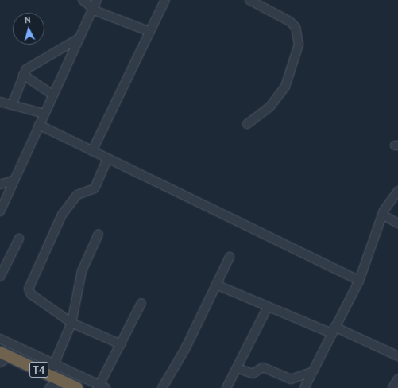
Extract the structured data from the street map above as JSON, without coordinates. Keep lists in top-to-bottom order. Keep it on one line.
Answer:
{"streets":{"highway":["T4"]},"north":"top"}
